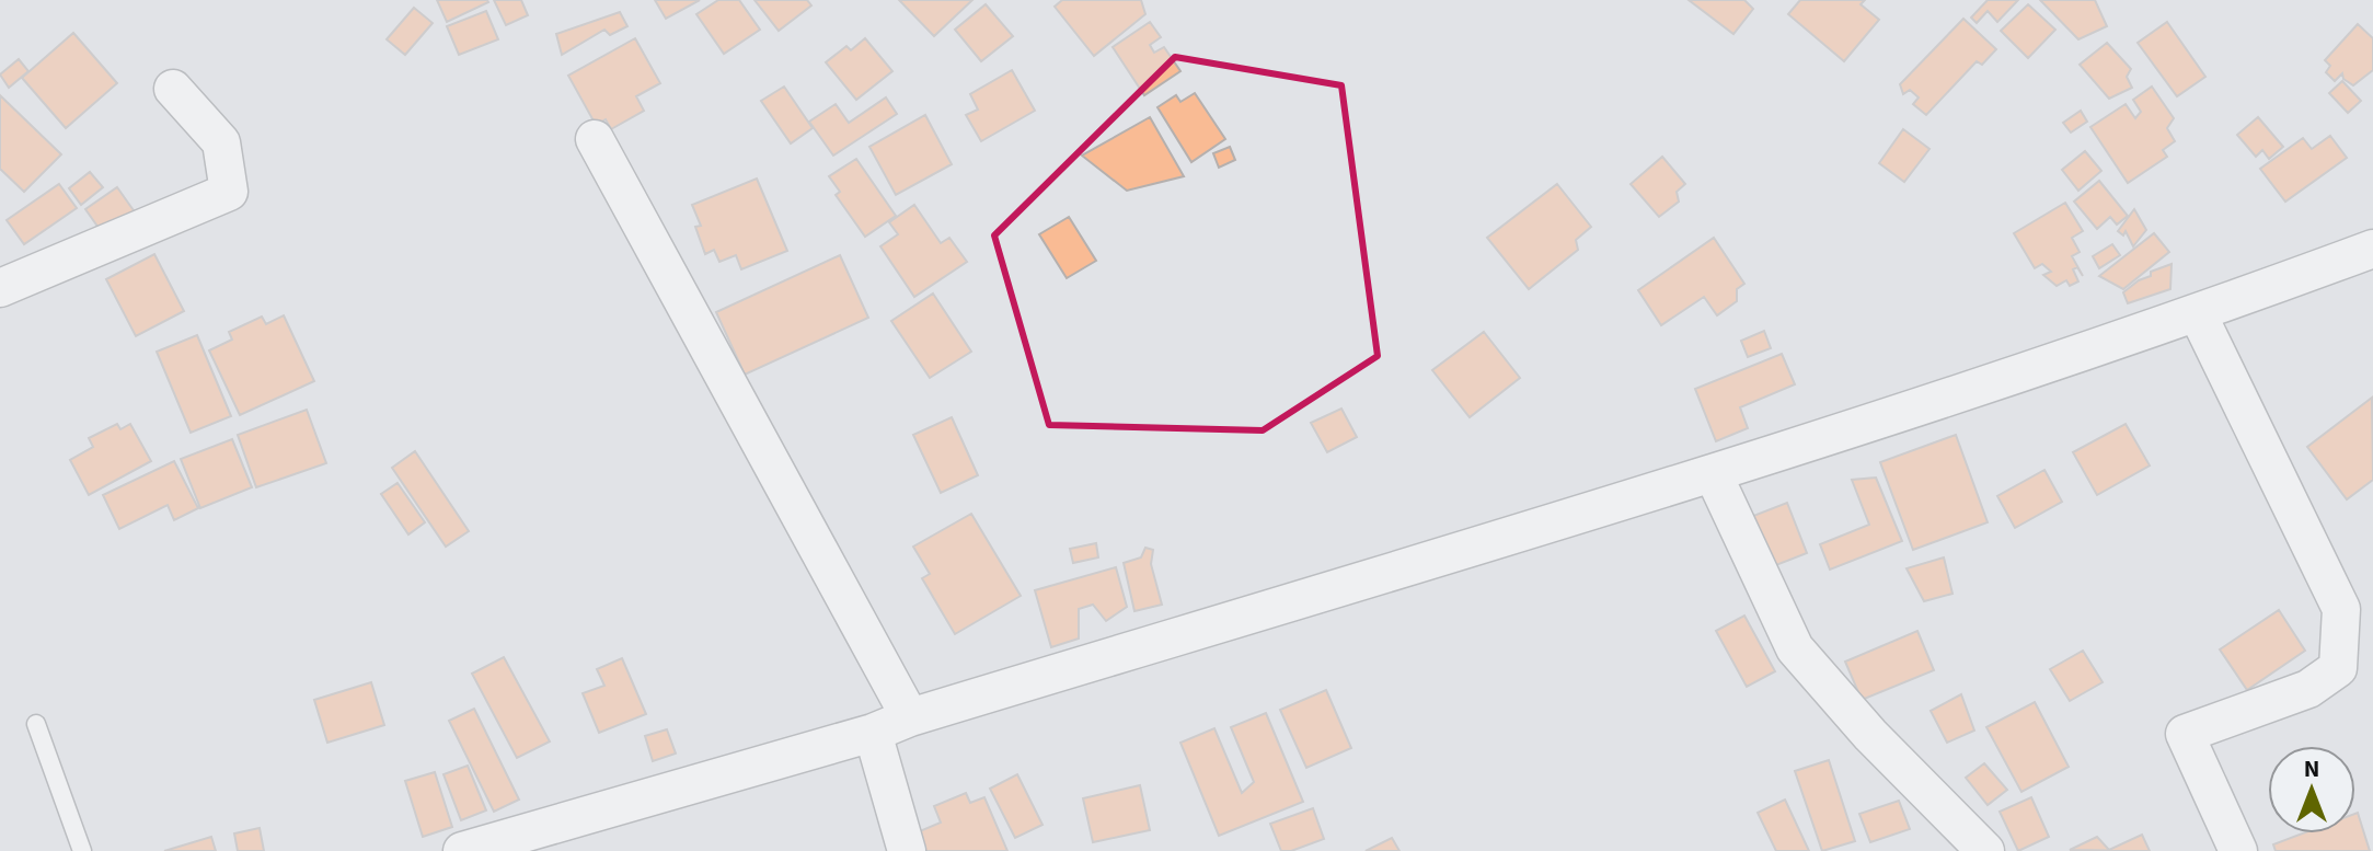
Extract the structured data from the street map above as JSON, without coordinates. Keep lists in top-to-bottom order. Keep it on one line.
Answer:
{"north":"top"}
